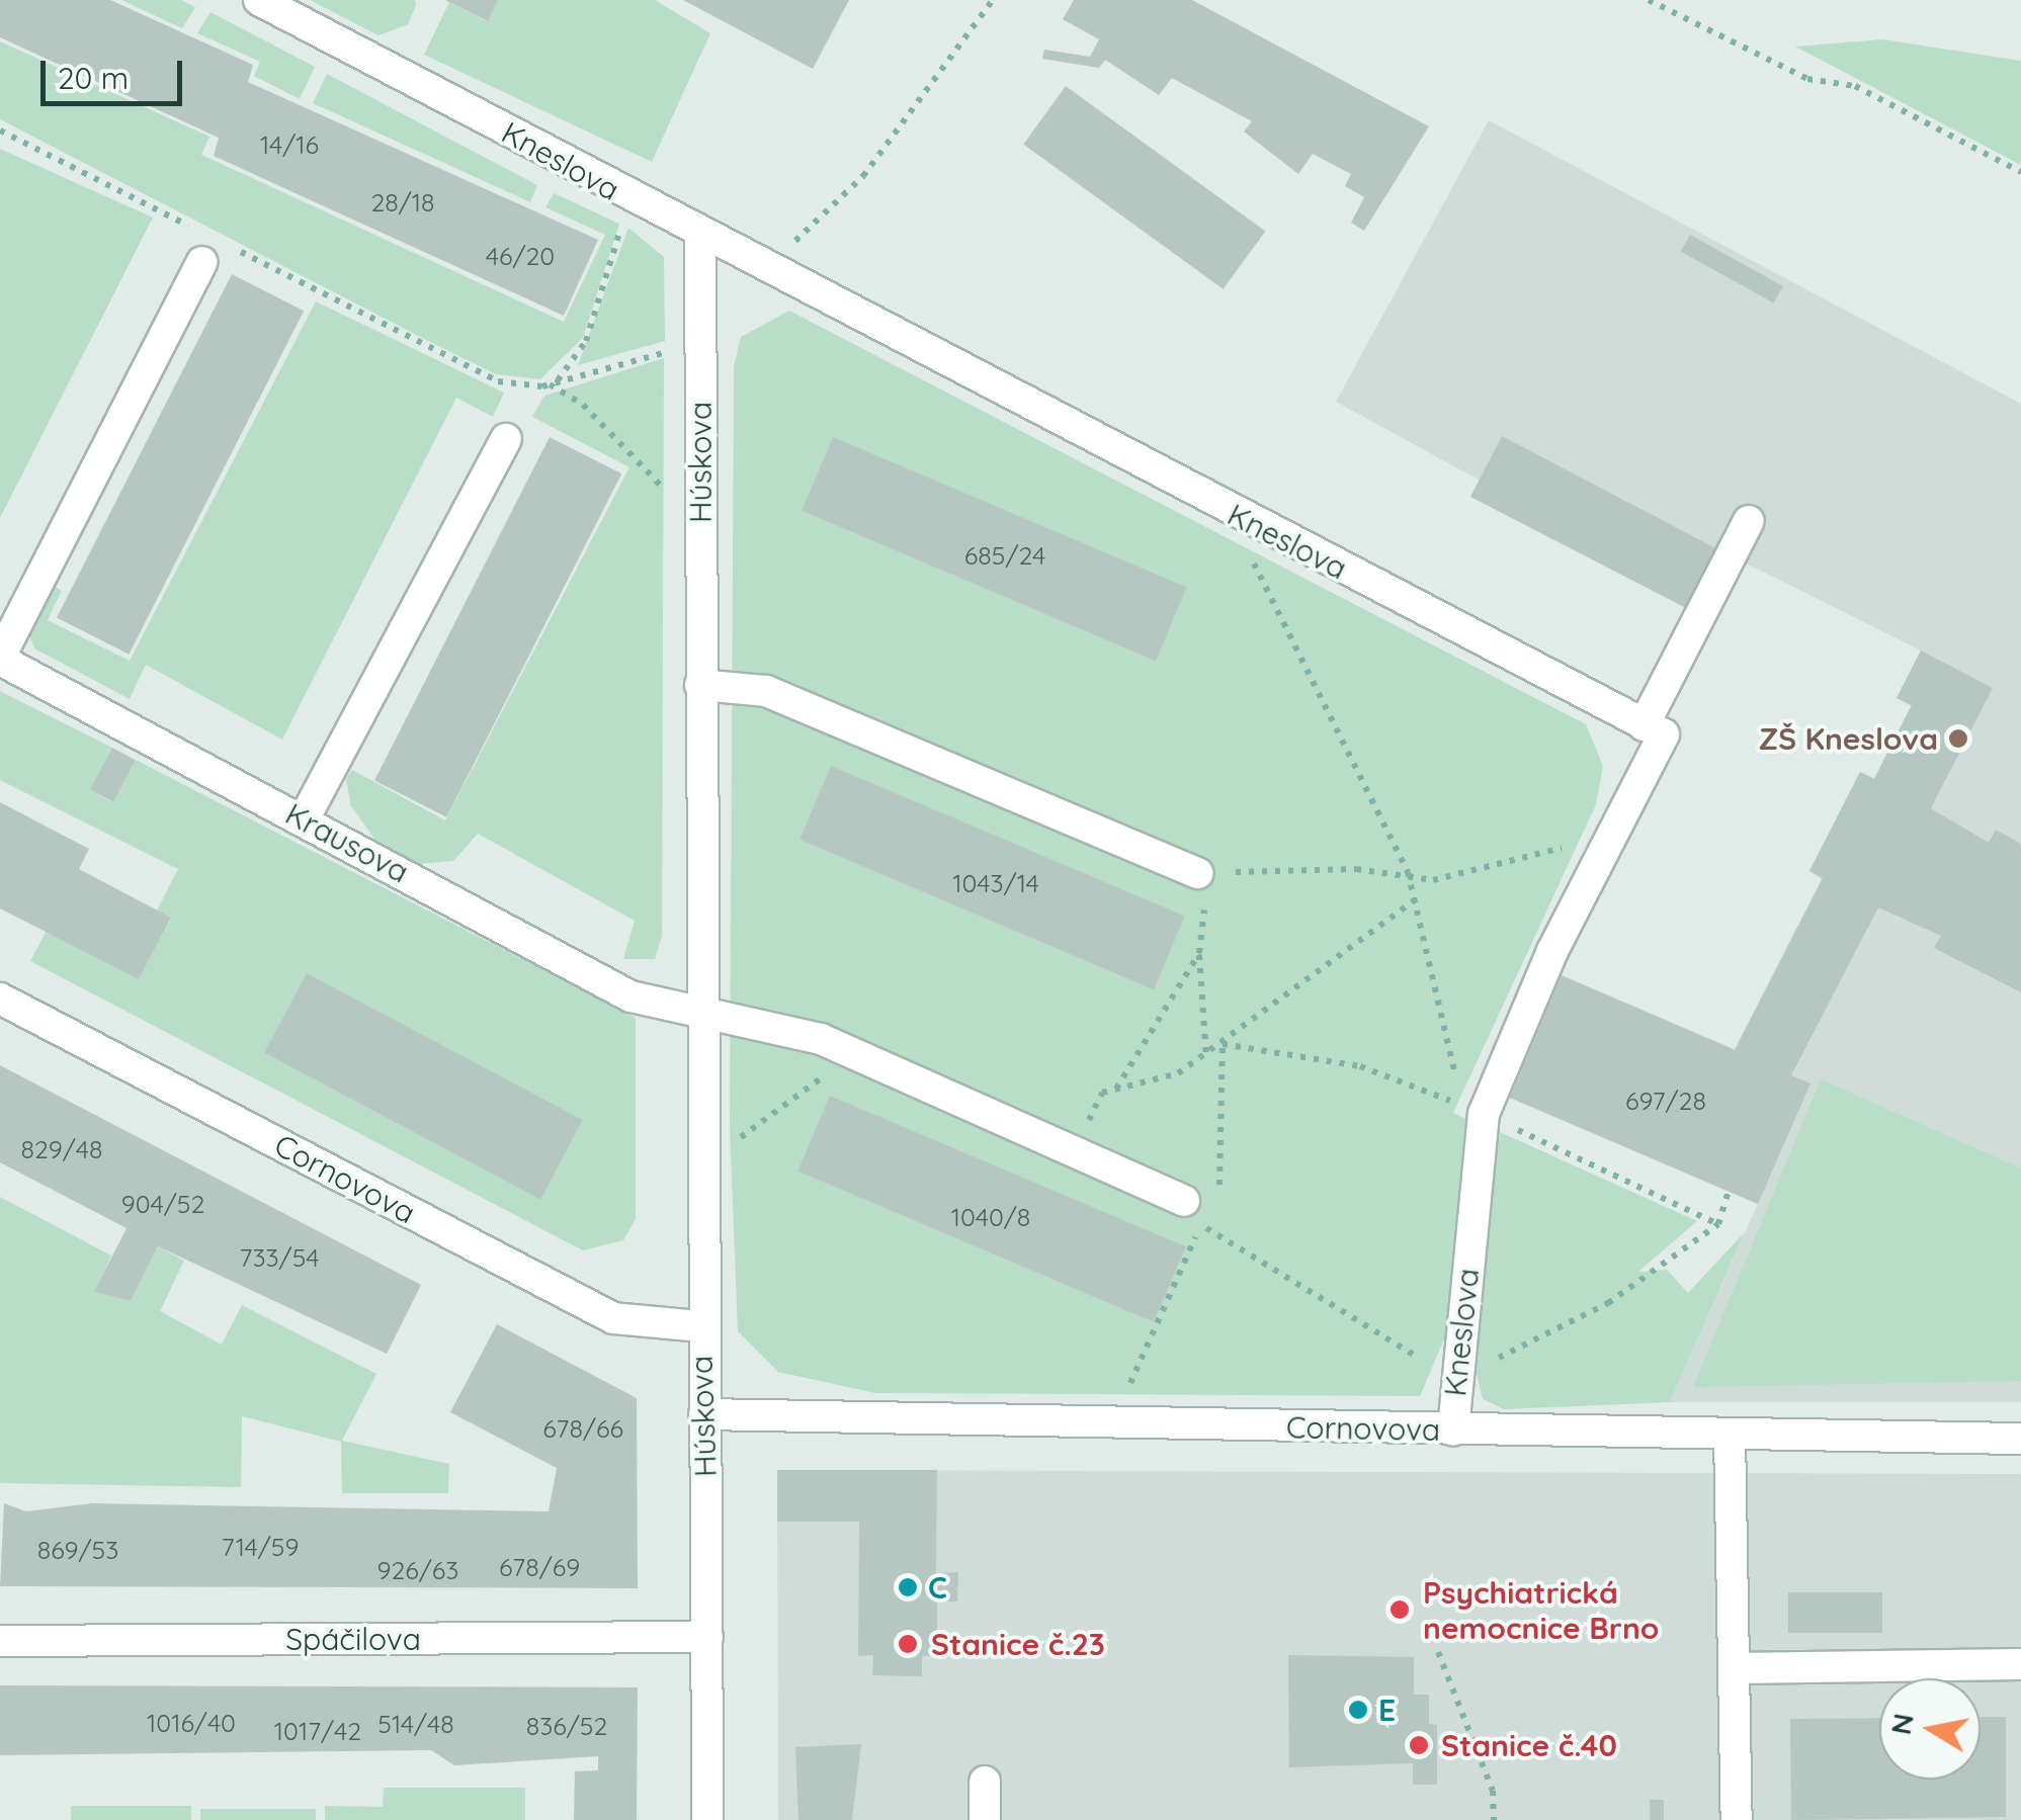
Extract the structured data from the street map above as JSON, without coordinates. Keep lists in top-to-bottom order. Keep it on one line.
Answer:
{"streets":{"street":["Kneslova","Húskova","Krausova","Cornovova","Spáčilova"]},"crossings":[["Kneslova","Húskova"],["Kneslova","Cornovova"],["Húskova","Krausova"],["Húskova","Cornovova"],["Húskova","Spáčilova"]],"places":["ZŠ Kneslova","C","Psychiatrická nemocnice Brno","Stanice č.23","E","Stanice č.40"],"house_numbers":["14/16","28/18","46/20","685/24","1043/14","697/28","829/48","904/52","1040/8","733/54","678/66","714/59","869/53","678/69","926/63","1016/40","514/48","836/52","1017/42"],"scale_bar":"20 m","north":"left"}
